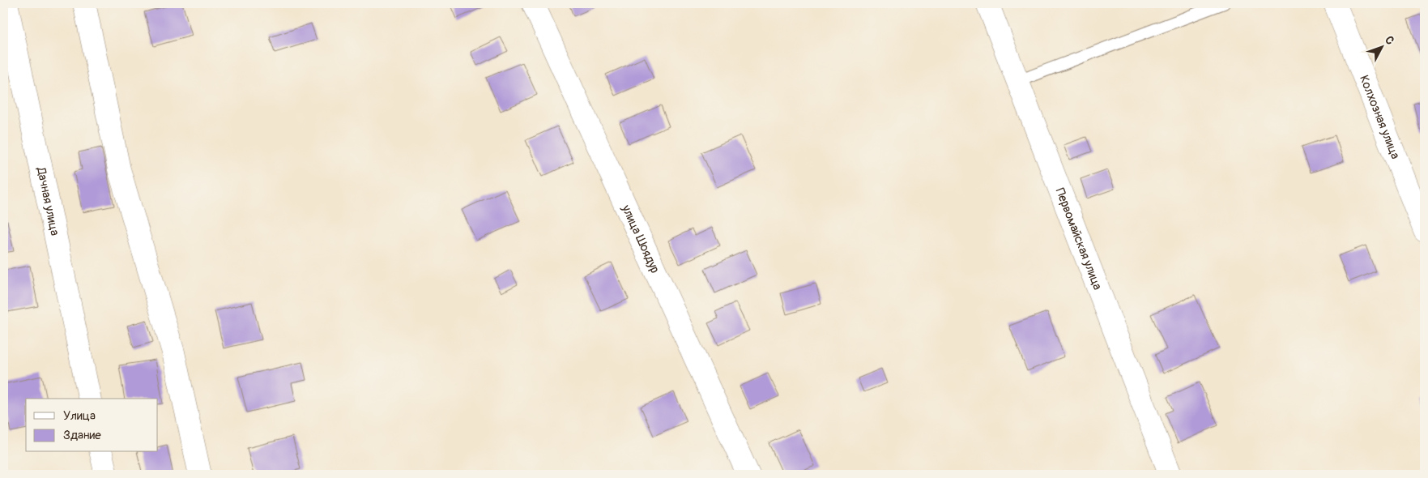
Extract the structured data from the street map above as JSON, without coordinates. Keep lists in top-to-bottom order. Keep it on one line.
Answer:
{"streets":{"street":["Колхозная улица","Дачная улица","улица Шоядур","Первомайская улица"]},"legend":["Улица","Здание"],"north":"top right"}
